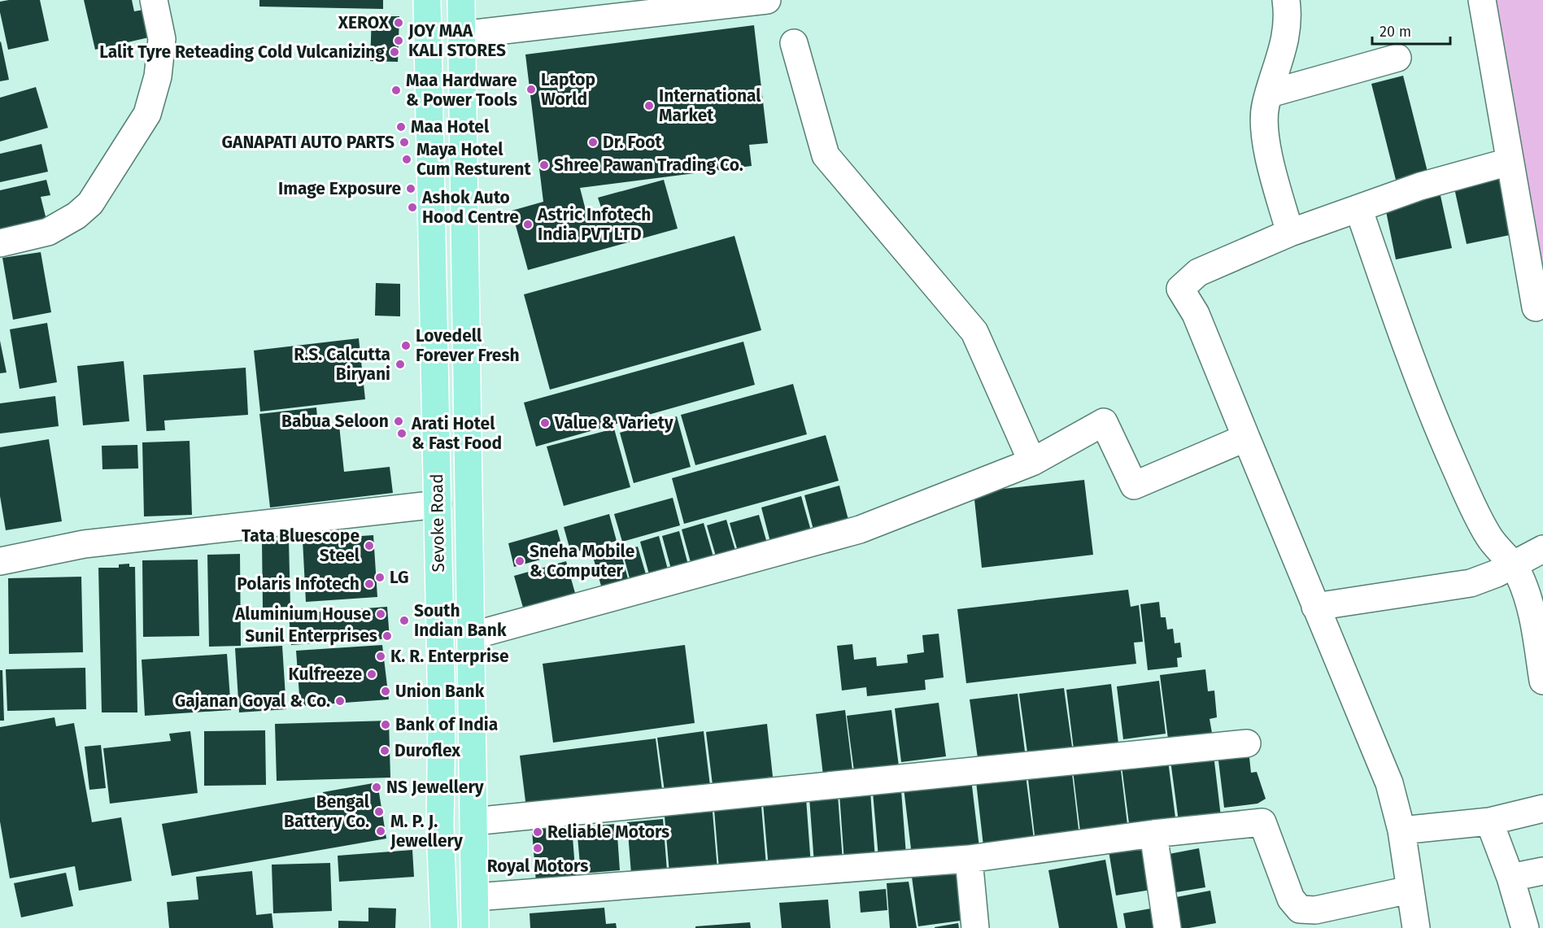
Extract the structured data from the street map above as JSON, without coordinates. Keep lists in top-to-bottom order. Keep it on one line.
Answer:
{"streets":{"main road":["Sevoke Road"]},"places":["XEROX","JOY MAA KALI STORES","Lalit Tyre Reteading Cold Vulcanizing","Laptop World","Maa Hardware & Power Tools","International Market","Maa Hotel","GANAPATI AUTO PARTS","Dr. Foot","Maya Hotel Cum Resturent","Shree Pawan Trading Co.","Image Exposure","Ashok Auto Hood Centre","Astric Infotech India PVT LTD","Lovedell Forever Fresh","R.S. Calcutta Biryani","Babua Seloon","Value & Variety","Arati Hotel & Fast Food","Tata Bluescope Steel","Sneha Mobile & Computer","LG","Polaris Infotech","Aluminium House","South Indian Bank","Sunil Enterprises","K. R. Enterprise","Kulfreeze","Union Bank","Gajanan Goyal & Co.","Bank of India","Duroflex","NS Jewellery","Bengal Battery Co.","M. P. J. Jewellery","Reliable Motors","Royal Motors"],"scale_bar":"20 m"}
